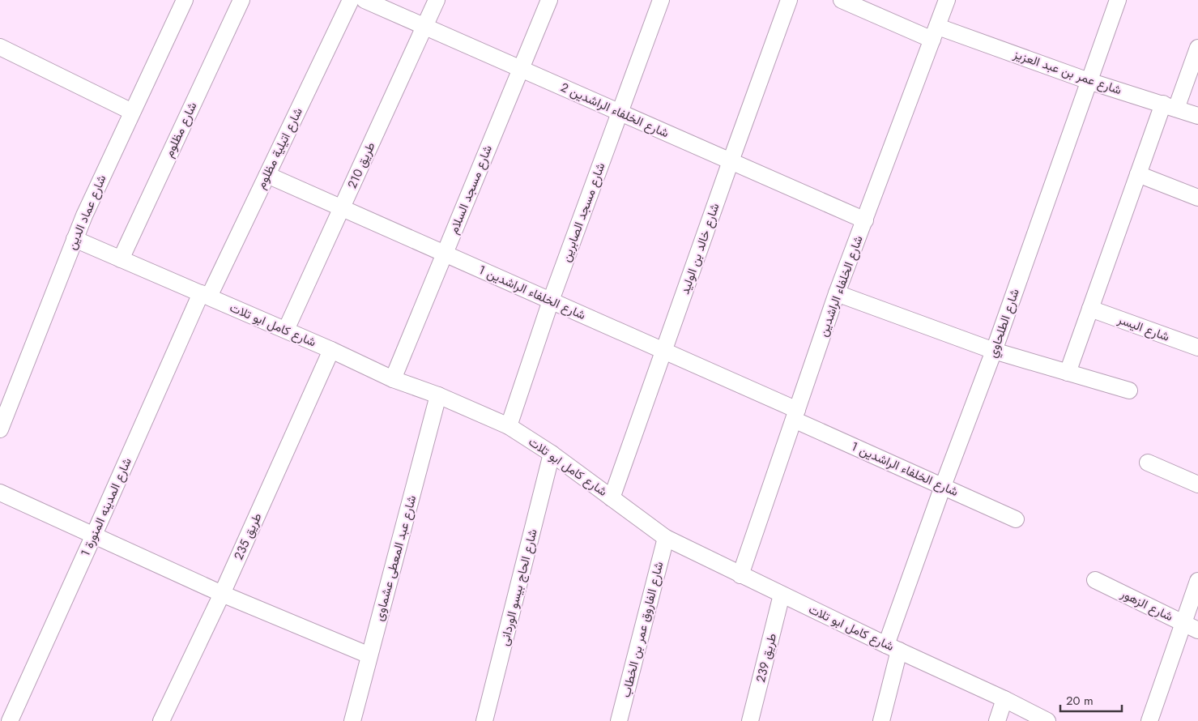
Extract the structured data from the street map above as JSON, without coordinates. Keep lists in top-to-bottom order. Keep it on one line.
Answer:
{"streets":{"street":["شارع عمر بن عبد العزيز","شارع الخلفاء الراشدين 2","شارع مظلوم","شارع اتيلية مظلوم","طريق 210","شارع مسجد السلام","شارع عماد الدين","شارع مسجد الصابرين","شارع خالد بن الوليد","شارع الخلفاء الراشدين","شارع الخلفاء الراشدين 1","شارع الطلحاوي","شارع كامل ابو تلات","شارع اليسر","شارع المدينه المنورة 1","طريق 235","شارع عبد المعطى عشماوى","شارع الحاج بيسو الوردانى","شارع الزهور","شارع الفاروق عمر بن الخطاب","طريق 239"]},"crossings":[["شارع عمر بن عبد العزيز","شارع الخلفاء الراشدين"],["شارع عمر بن عبد العزيز","شارع الطلحاوي"],["شارع الخلفاء الراشدين 2","طريق 210"],["شارع الخلفاء الراشدين 2","شارع مسجد السلام"],["شارع الخلفاء الراشدين 2","شارع مسجد الصابرين"],["شارع الخلفاء الراشدين 2","شارع خالد بن الوليد"],["شارع الخلفاء الراشدين 2","شارع الخلفاء الراشدين"],["شارع مظلوم","شارع كامل ابو تلات"],["شارع اتيلية مظلوم","شارع الخلفاء الراشدين 1"],["شارع اتيلية مظلوم","شارع كامل ابو تلات"],["شارع اتيلية مظلوم","شارع المدينه المنورة 1"],["طريق 210","شارع الخلفاء الراشدين 1"],["طريق 210","شارع كامل ابو تلات"],["شارع مسجد السلام","شارع الخلفاء الراشدين 1"],["شارع مسجد السلام","شارع كامل ابو تلات"],["شارع عماد الدين","شارع كامل ابو تلات"],["شارع مسجد الصابرين","شارع الخلفاء الراشدين 1"],["شارع مسجد الصابرين","شارع كامل ابو تلات"],["شارع خالد بن الوليد","شارع الخلفاء الراشدين 1"],["شارع خالد بن الوليد","شارع كامل ابو تلات"],["شارع الخلفاء الراشدين","شارع الخلفاء الراشدين 1"],["شارع الخلفاء الراشدين","شارع كامل ابو تلات"],["شارع الخلفاء الراشدين 1","شارع الطلحاوي"],["شارع الطلحاوي","شارع كامل ابو تلات"],["شارع كامل ابو تلات","شارع المدينه المنورة 1"],["شارع كامل ابو تلات","طريق 235"],["شارع كامل ابو تلات","شارع عبد المعطى عشماوى"],["شارع كامل ابو تلات","شارع الحاج بيسو الوردانى"],["شارع كامل ابو تلات","شارع الفاروق عمر بن الخطاب"],["شارع كامل ابو تلات","طريق 239"]],"scale_bar":"20 m"}
